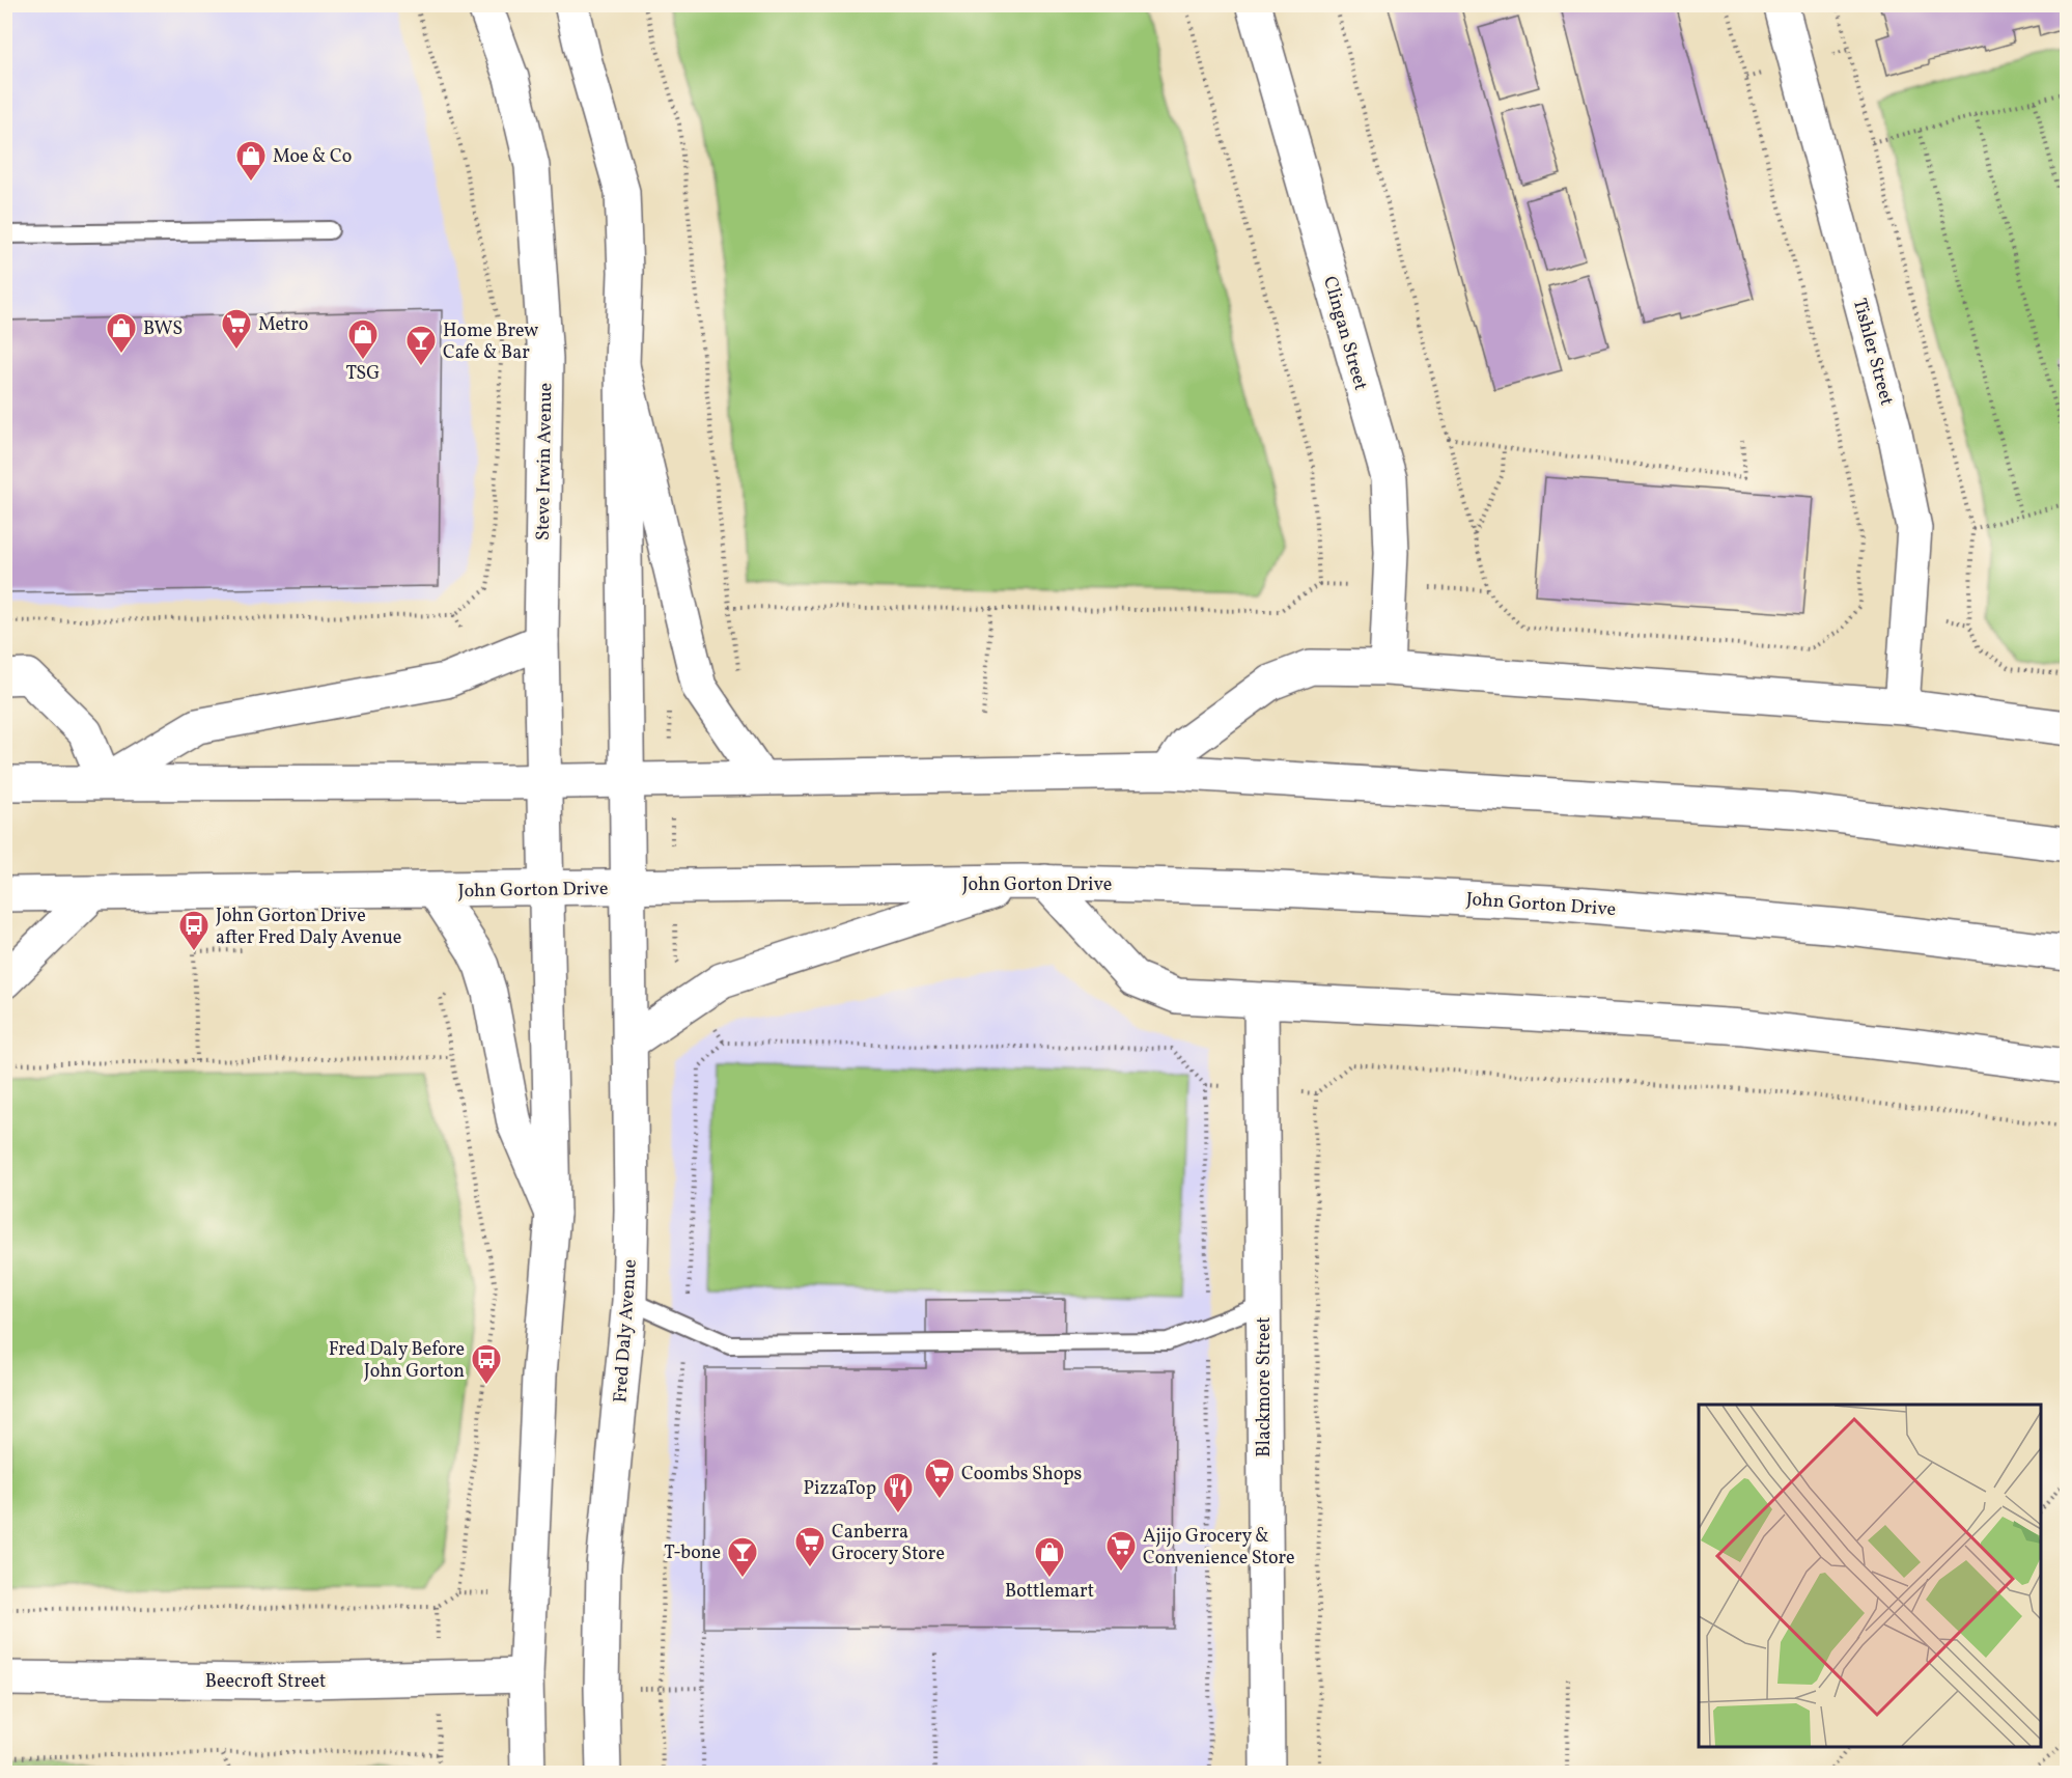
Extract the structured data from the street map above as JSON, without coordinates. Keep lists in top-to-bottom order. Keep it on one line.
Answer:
{"streets":{"street":["Clingan Street","Tishler Street","Steve Irwin Avenue","John Gorton Drive","Fred Daly Avenue","Blackmore Street","Beecroft Street"]},"crossings":[["Steve Irwin Avenue","John Gorton Drive"],["John Gorton Drive","Fred Daly Avenue"]],"places":{"shop":["Moe & Co","BWS","TSG","Bottlemart"],"supermarket":["Metro","Coombs Shops","Canberra Grocery Store","Ajijo Grocery & Convenience Store"],"bar":["Home Brew Cafe & Bar","T-bone"],"bus stop":["John Gorton Drive after Fred Daly Avenue","Fred Daly Before John Gorton"],"restaurant":["PizzaTop"]}}
